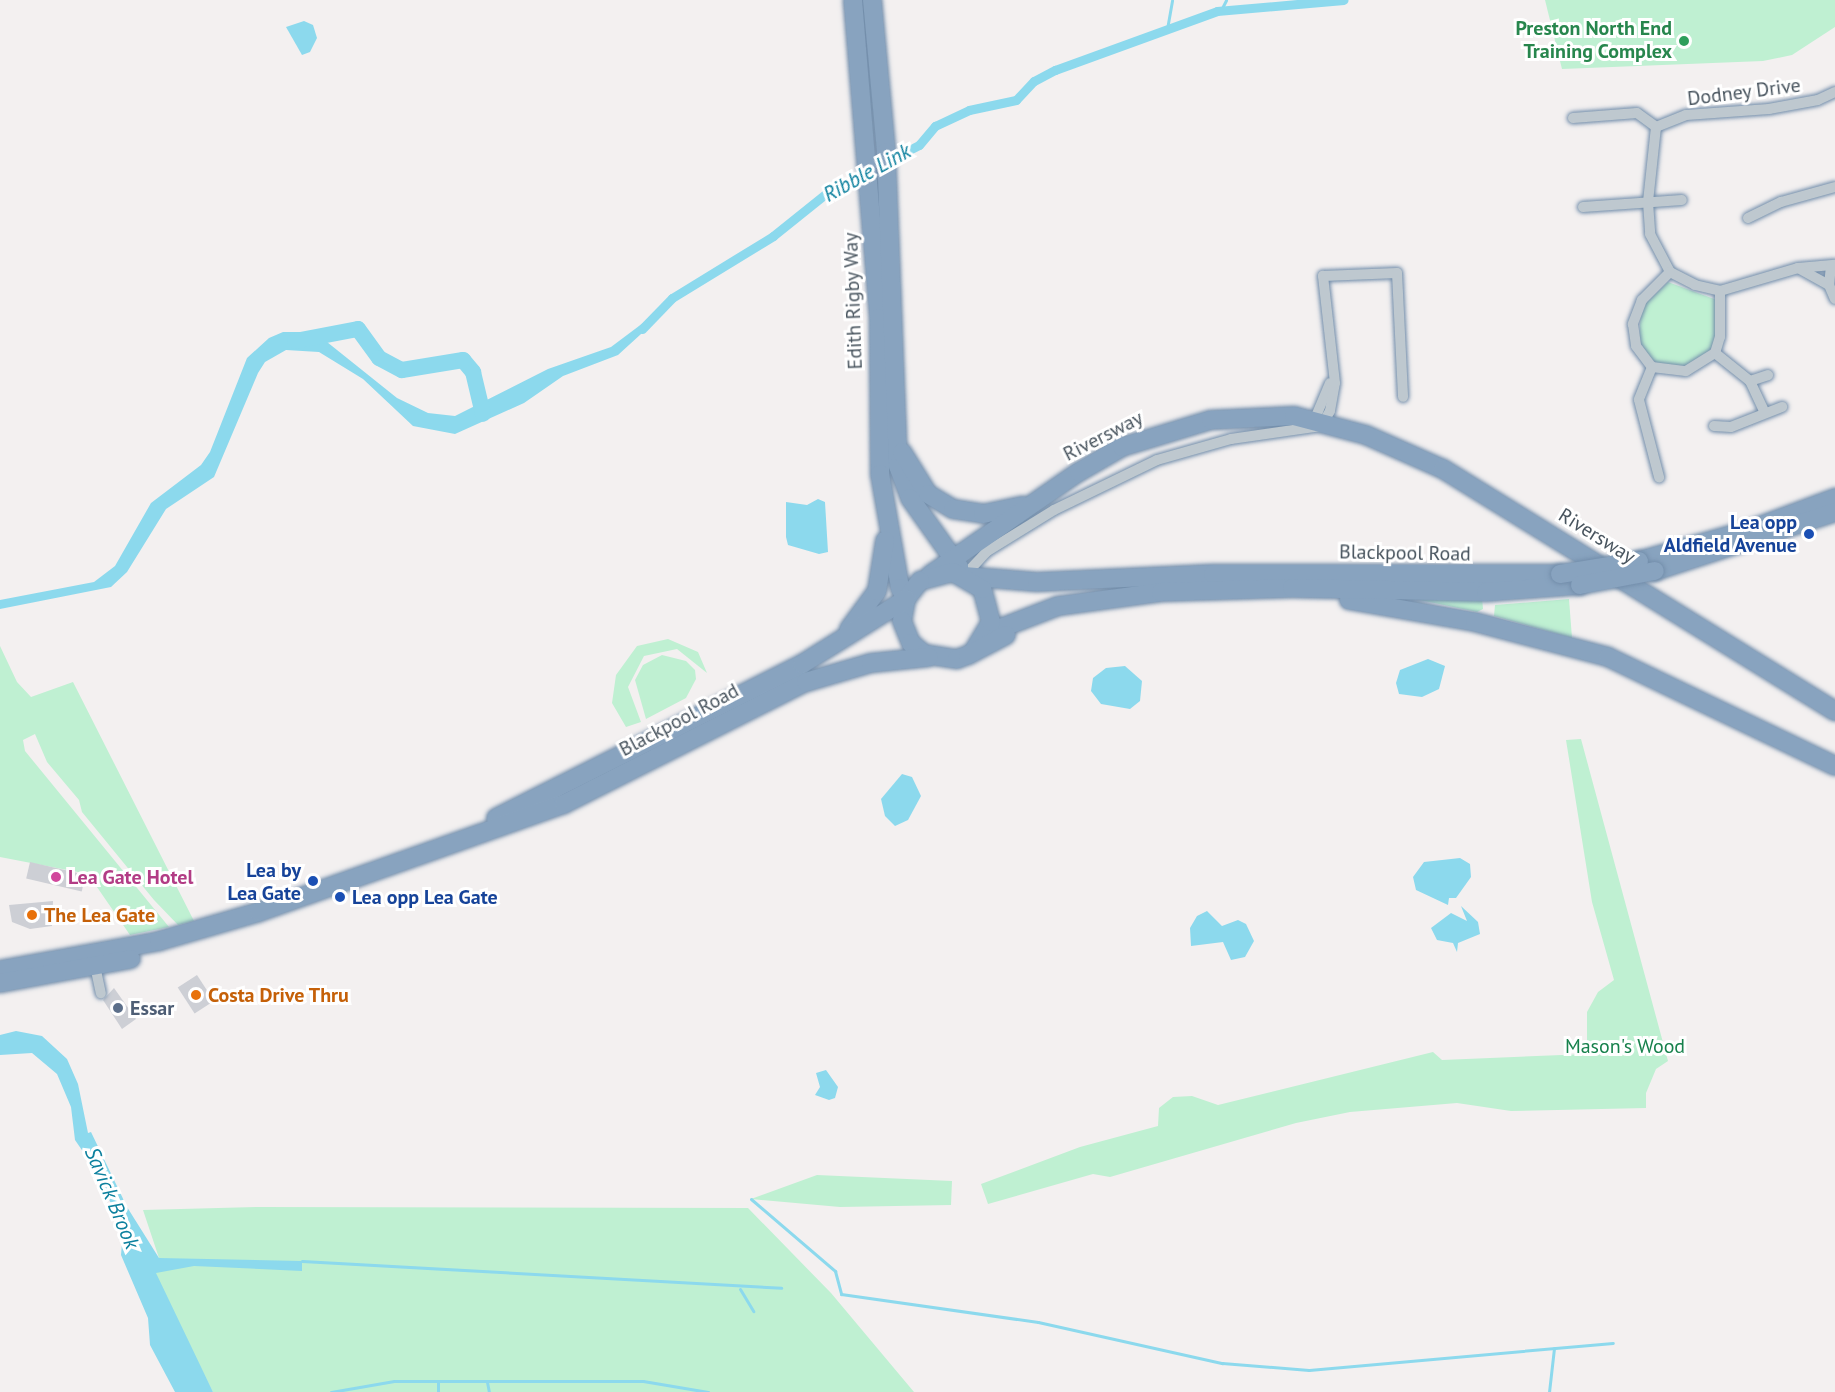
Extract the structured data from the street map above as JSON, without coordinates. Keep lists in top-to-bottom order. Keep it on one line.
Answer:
{"streets":{"highway":["Edith Rigby Way","Riversway","Blackpool Road"],"street":["Dodney Drive"]},"crossings":[["Edith Rigby Way","Riversway"],["Edith Rigby Way","Blackpool Road"],["Riversway","Blackpool Road"]],"water":["Ribble Link","Savick Brook"],"parks":["Mason's Wood"],"places":["Preston North End Training Complex","Lea opp Aldfield Avenue","Lea Gate Hotel","Lea by Lea Gate","Lea opp Lea Gate","The Lea Gate","Costa Drive Thru","Essar"]}
